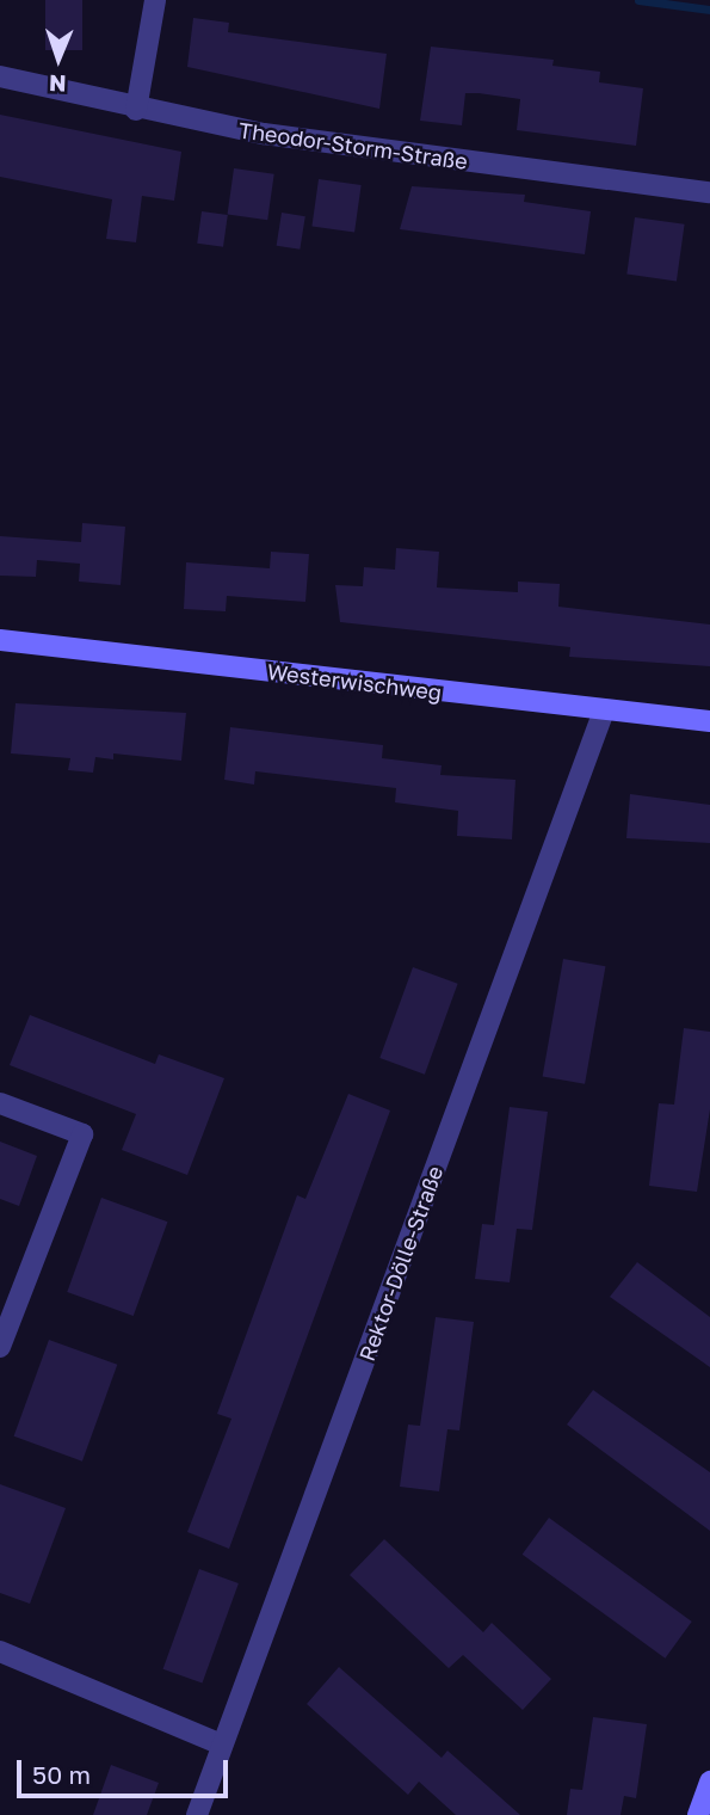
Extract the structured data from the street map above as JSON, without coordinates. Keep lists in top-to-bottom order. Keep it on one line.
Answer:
{"streets":{"street":["Theodor-Storm-Straße","Westerwischweg","Rektor-Dölle-Straße"]},"crossings":[["Westerwischweg","Rektor-Dölle-Straße"]],"scale_bar":"50 m","north":"bottom"}
